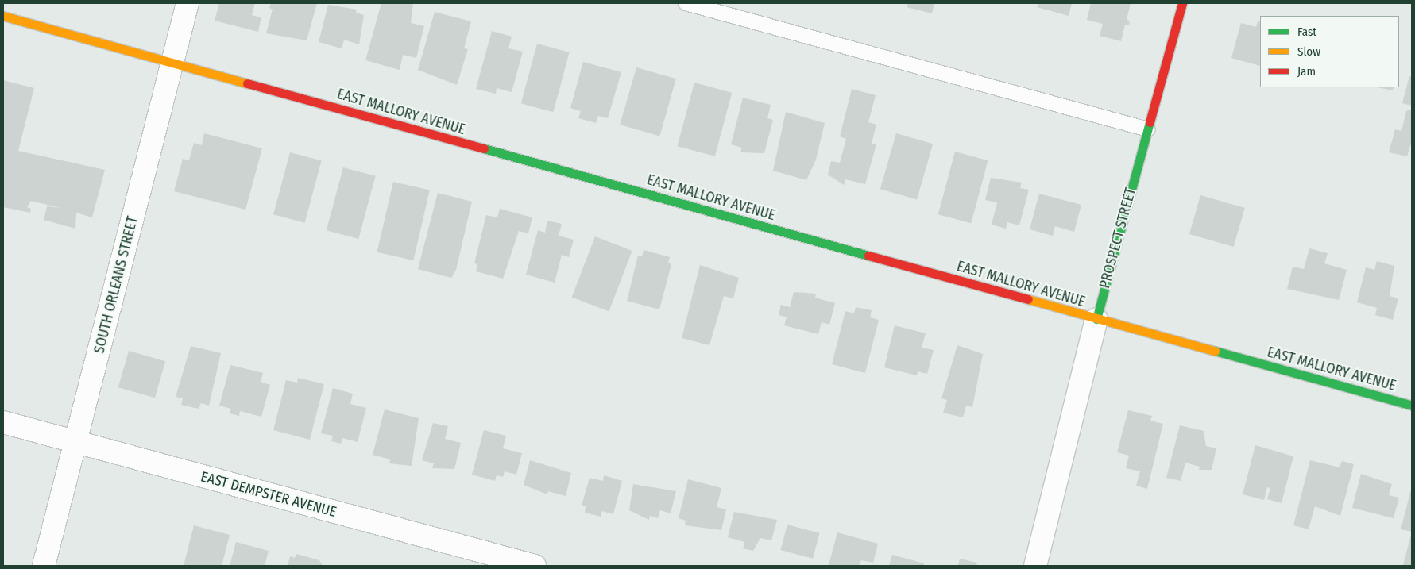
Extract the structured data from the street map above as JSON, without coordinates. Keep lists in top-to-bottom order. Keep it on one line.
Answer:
{"streets":{"main road":["EAST MALLORY AVENUE","PROSPECT STREET"],"street":["SOUTH ORLEANS STREET","EAST DEMPSTER AVENUE"]},"crossings":[["EAST MALLORY AVENUE","PROSPECT STREET"],["EAST MALLORY AVENUE","SOUTH ORLEANS STREET"],["SOUTH ORLEANS STREET","EAST DEMPSTER AVENUE"]],"legend":["Fast","Slow","Jam"]}
